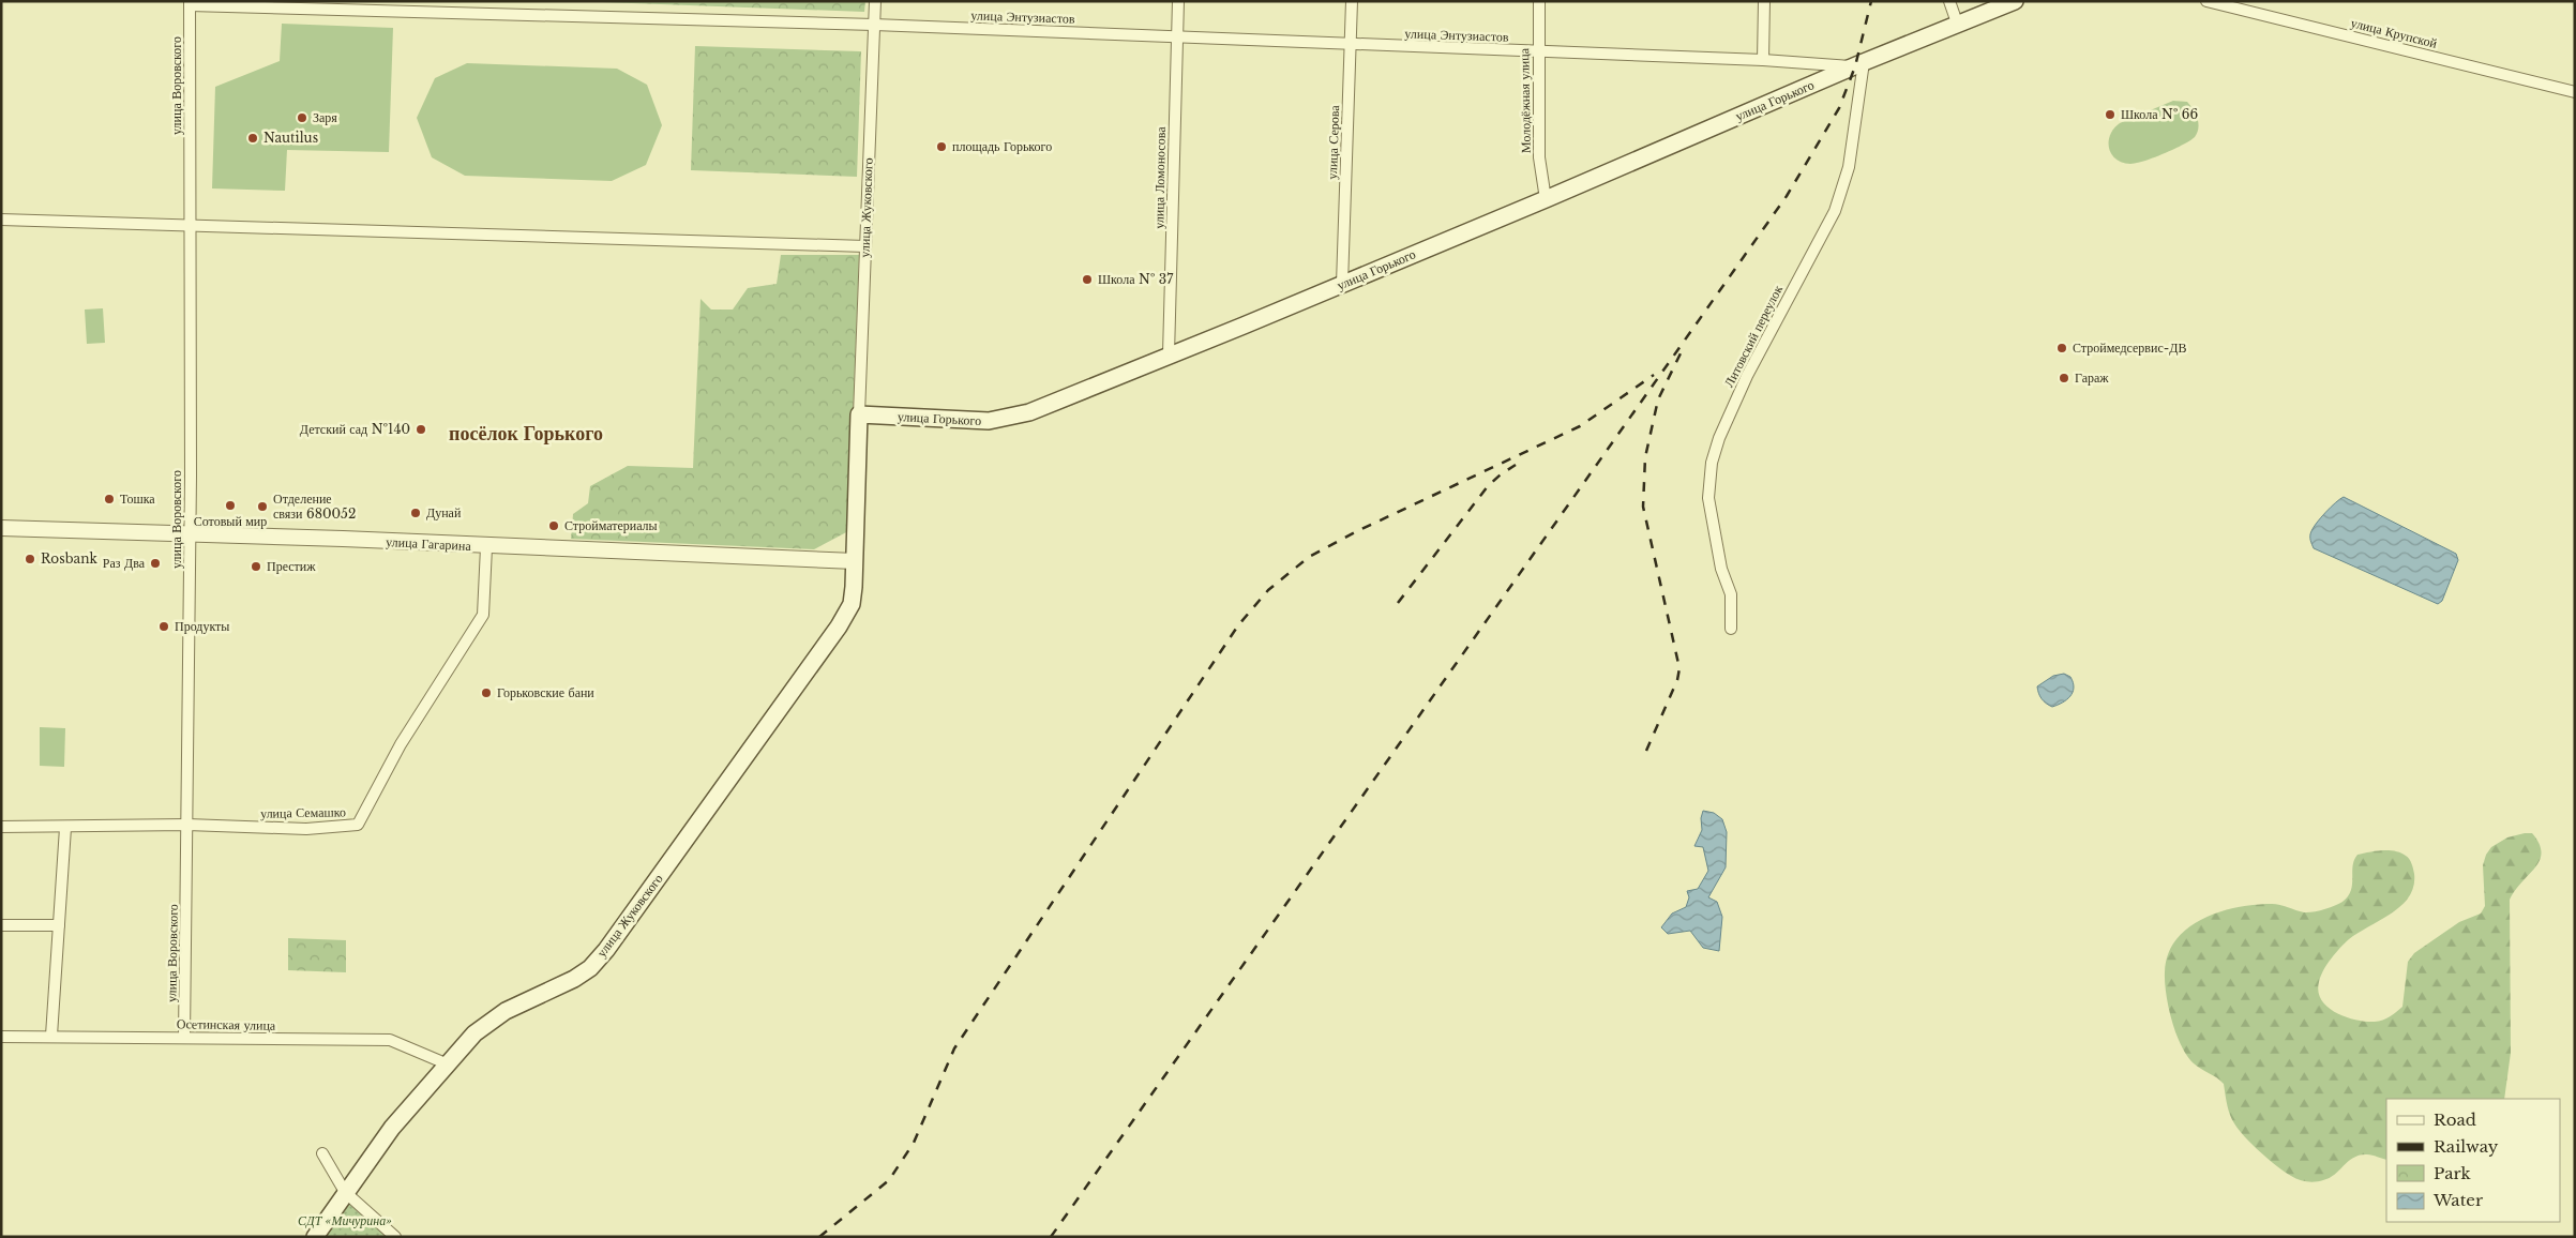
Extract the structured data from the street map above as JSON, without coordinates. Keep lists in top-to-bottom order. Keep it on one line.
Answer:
{"streets":{"main road":["улица Горького","улица Жуковского"],"street":["улица Энтузиастов","улица Крупской","улица Воровского","Молодёжная улица","улица Серова","улица Ломоносова","Литовский переулок","улица Гагарина","улица Семашко","Осетинская улица"]},"crossings":[["улица Энтузиастов","улица Воровского"],["улица Энтузиастов","Молодёжная улица"],["улица Энтузиастов","улица Горького"],["улица Энтузиастов","улица Серова"],["улица Энтузиастов","улица Ломоносова"],["улица Энтузиастов","улица Жуковского"],["улица Энтузиастов","Литовский переулок"],["улица Воровского","улица Гагарина"],["улица Воровского","улица Семашко"],["улица Воровского","Осетинская улица"],["Молодёжная улица","улица Горького"],["улица Горького","улица Серова"],["улица Горького","улица Ломоносова"],["улица Горького","улица Жуковского"],["улица Горького","Литовский переулок"],["улица Жуковского","улица Гагарина"],["улица Жуковского","Осетинская улица"],["улица Гагарина","улица Семашко"]],"districts":["посёлок Горького"],"parks":["СДТ «Мичурина»"],"places":["Школа № 66","Заря","Nautilus","площадь Горького","Школа № 37","Строймедсервис-ДВ","Гараж","Детский сад №140","Тошка","Сотовый мир","Отделение связи 680052","Дунай","Стройматериалы","Rosbank","Раз Два","Престиж","Продукты","Горьковские бани"],"legend":["Road","Railway","Park","Water"]}
